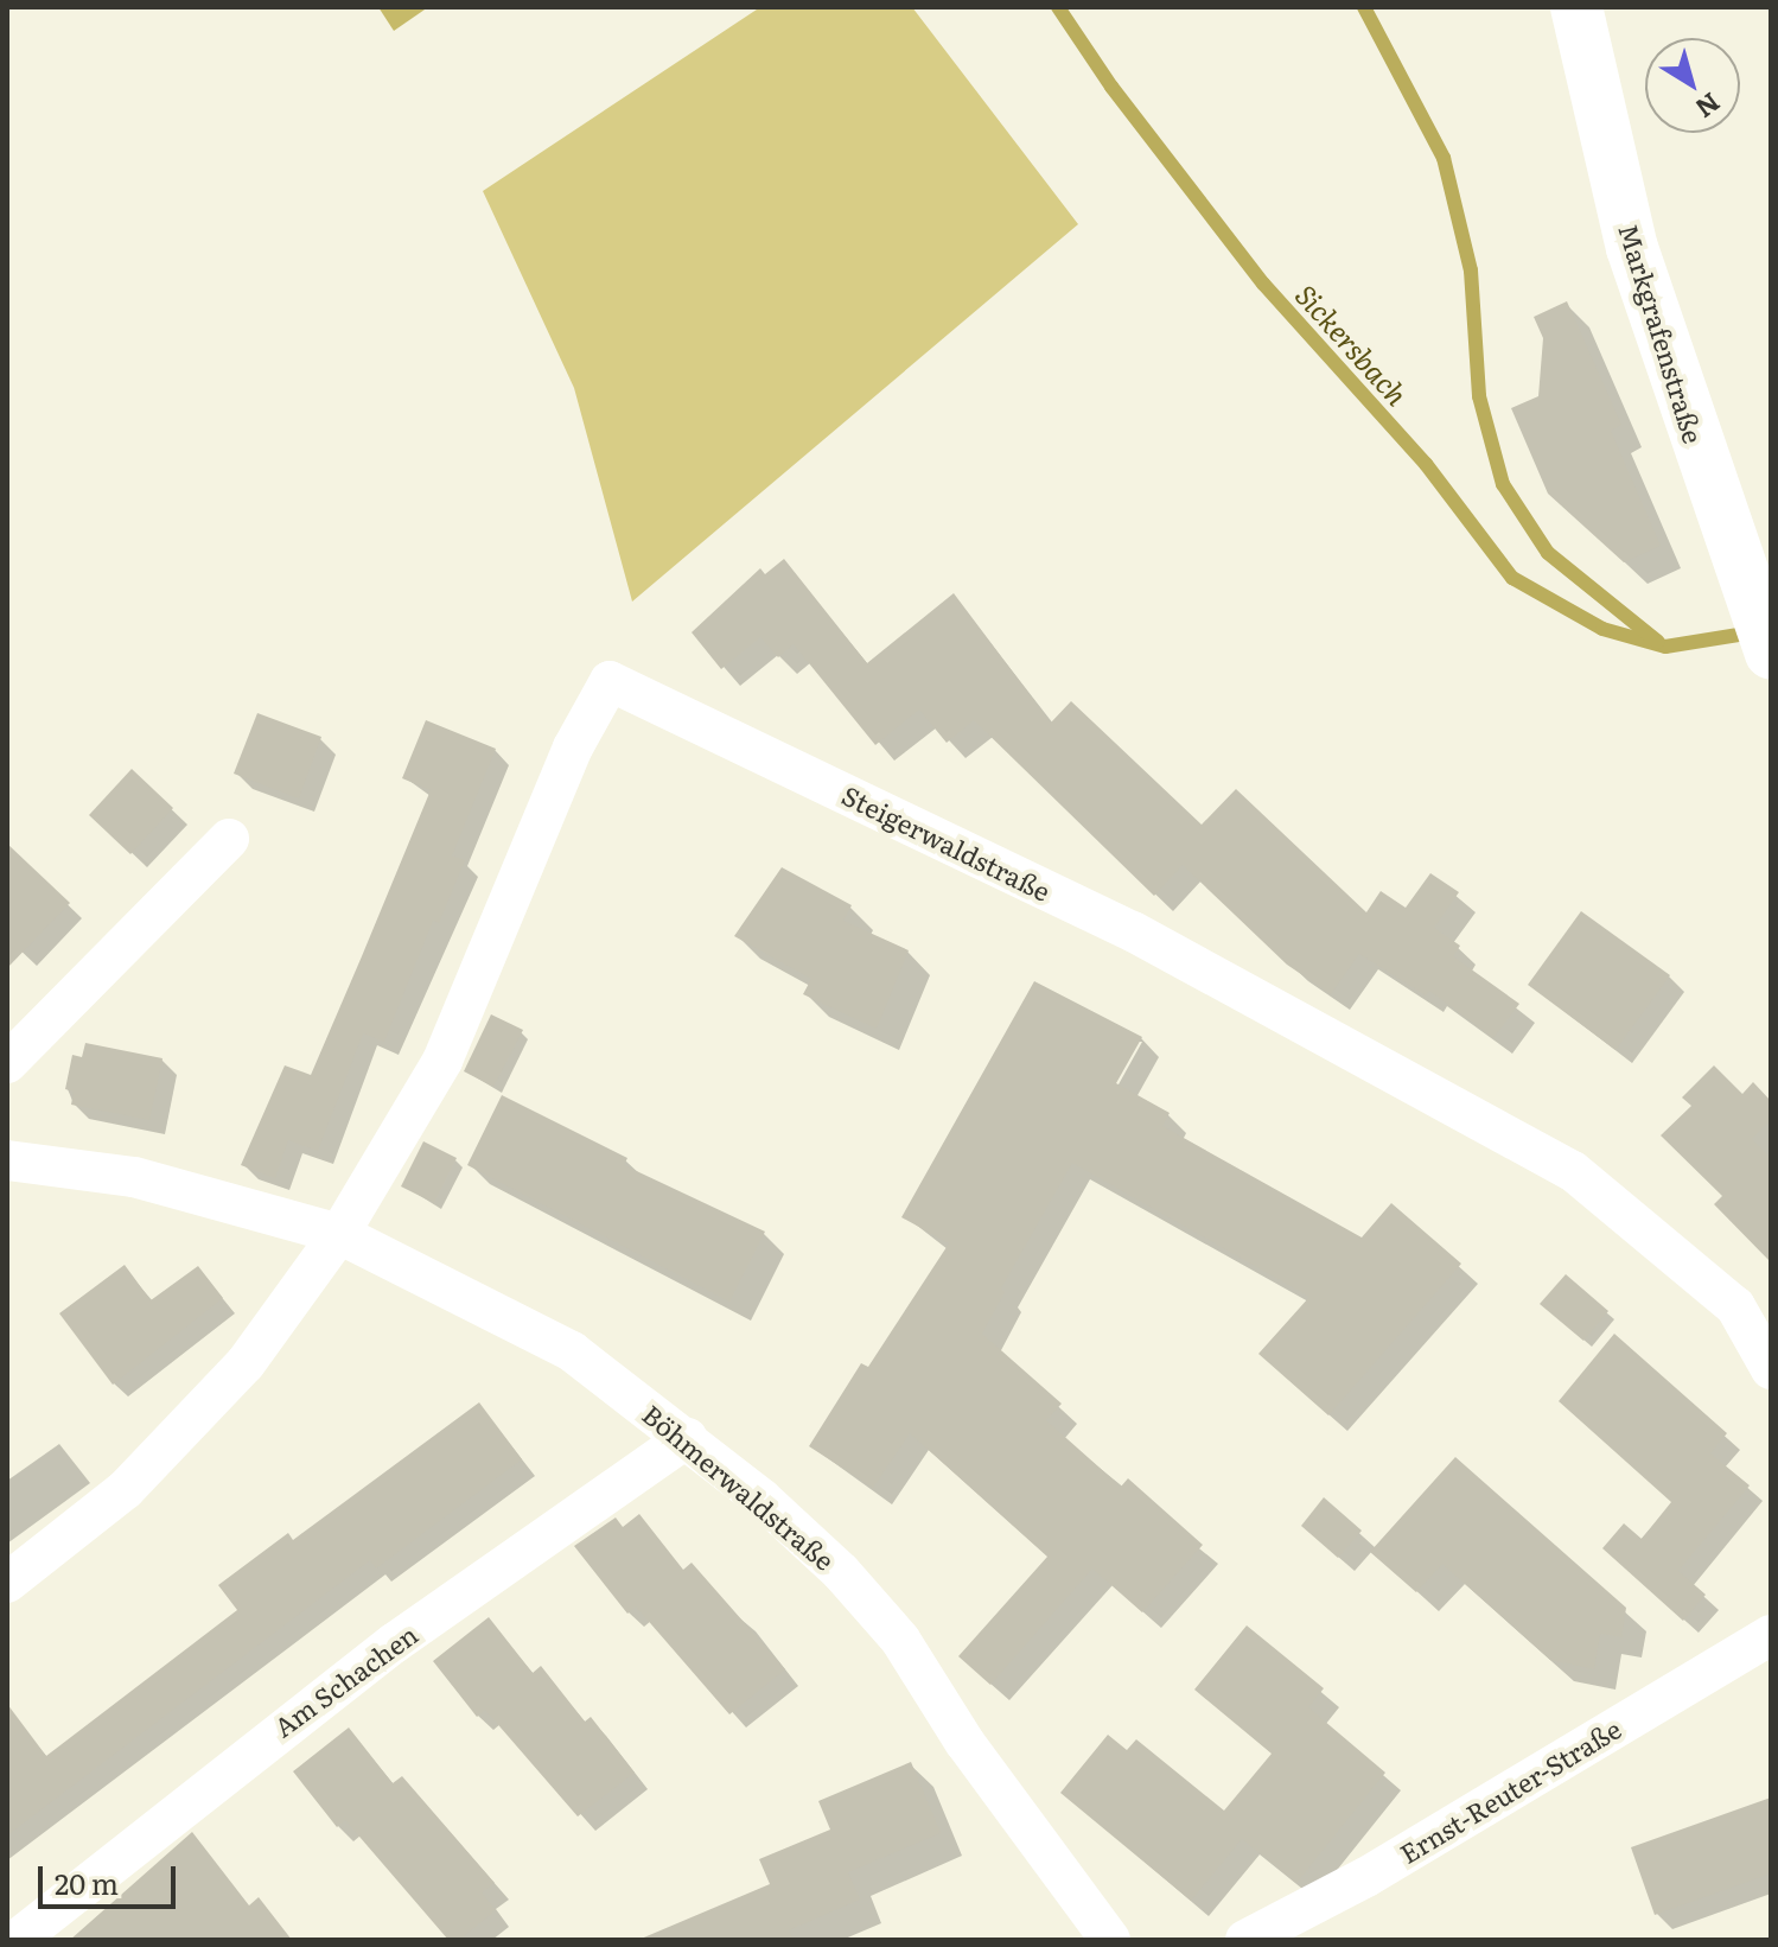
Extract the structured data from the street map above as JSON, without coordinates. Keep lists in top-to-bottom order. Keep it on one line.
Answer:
{"streets":{"street":["Markgrafenstraße","Steigerwaldstraße","Böhmerwaldstraße","Am Schachen","Ernst-Reuter-Straße"]},"crossings":[["Steigerwaldstraße","Böhmerwaldstraße"],["Böhmerwaldstraße","Am Schachen"]],"water":["Sickersbach"],"scale_bar":"20 m","north":"bottom right"}
